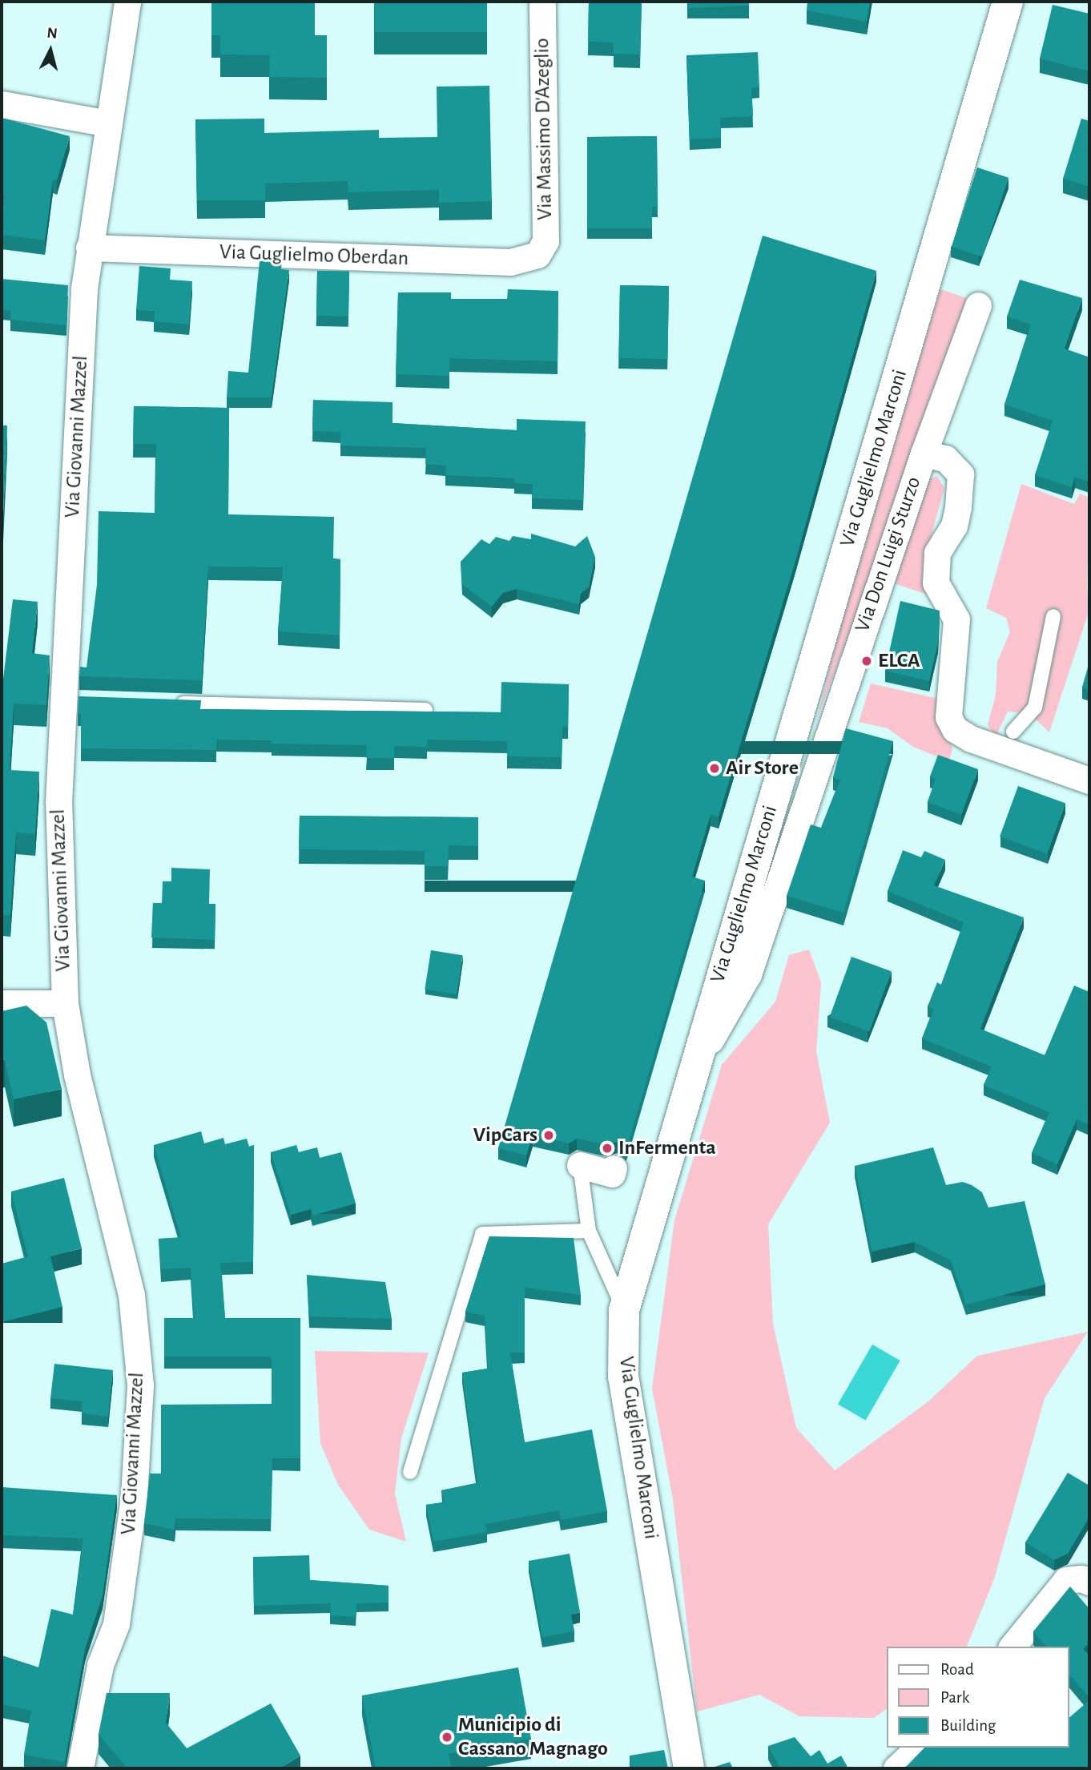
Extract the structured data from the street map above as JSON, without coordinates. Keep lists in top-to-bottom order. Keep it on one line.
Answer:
{"streets":{"street":["Via Massimo D'Azeglio","Via Guglielmo Oberdan","Via Giovanni Mazzel","Via Guglielmo Marconi","Via Don Luigi Sturzo"]},"crossings":[["Via Massimo D'Azeglio","Via Guglielmo Oberdan"],["Via Guglielmo Oberdan","Via Giovanni Mazzel"],["Via Guglielmo Marconi","Via Don Luigi Sturzo"]],"places":["ELCA","Air Store","VipCars","InFermenta","Municipio di Cassano Magnago"],"legend":["Road","Park","Building"],"north":"top"}
